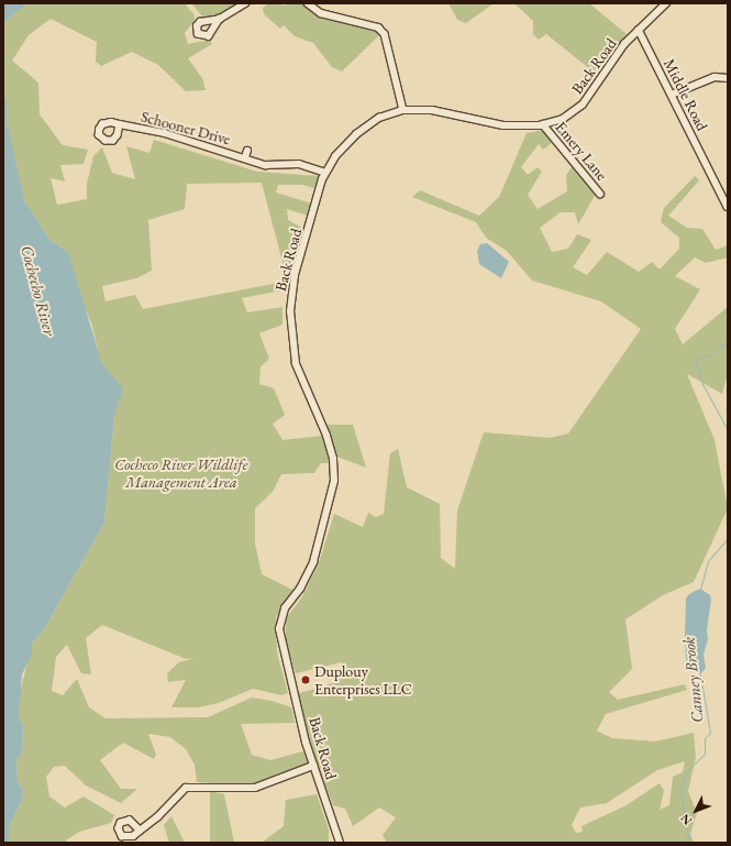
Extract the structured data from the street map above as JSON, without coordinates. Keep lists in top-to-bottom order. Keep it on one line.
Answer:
{"streets":{"street":["Back Road","Middle Road","Schooner Drive","Emery Lane"]},"crossings":[["Back Road","Middle Road"],["Back Road","Schooner Drive"],["Back Road","Emery Lane"]],"water":["Cochecho River","Canney Brook"],"parks":["Cocheco River Wildlife Management Area"],"places":["Duplouy Enterprises LLC"],"north":"bottom left"}
